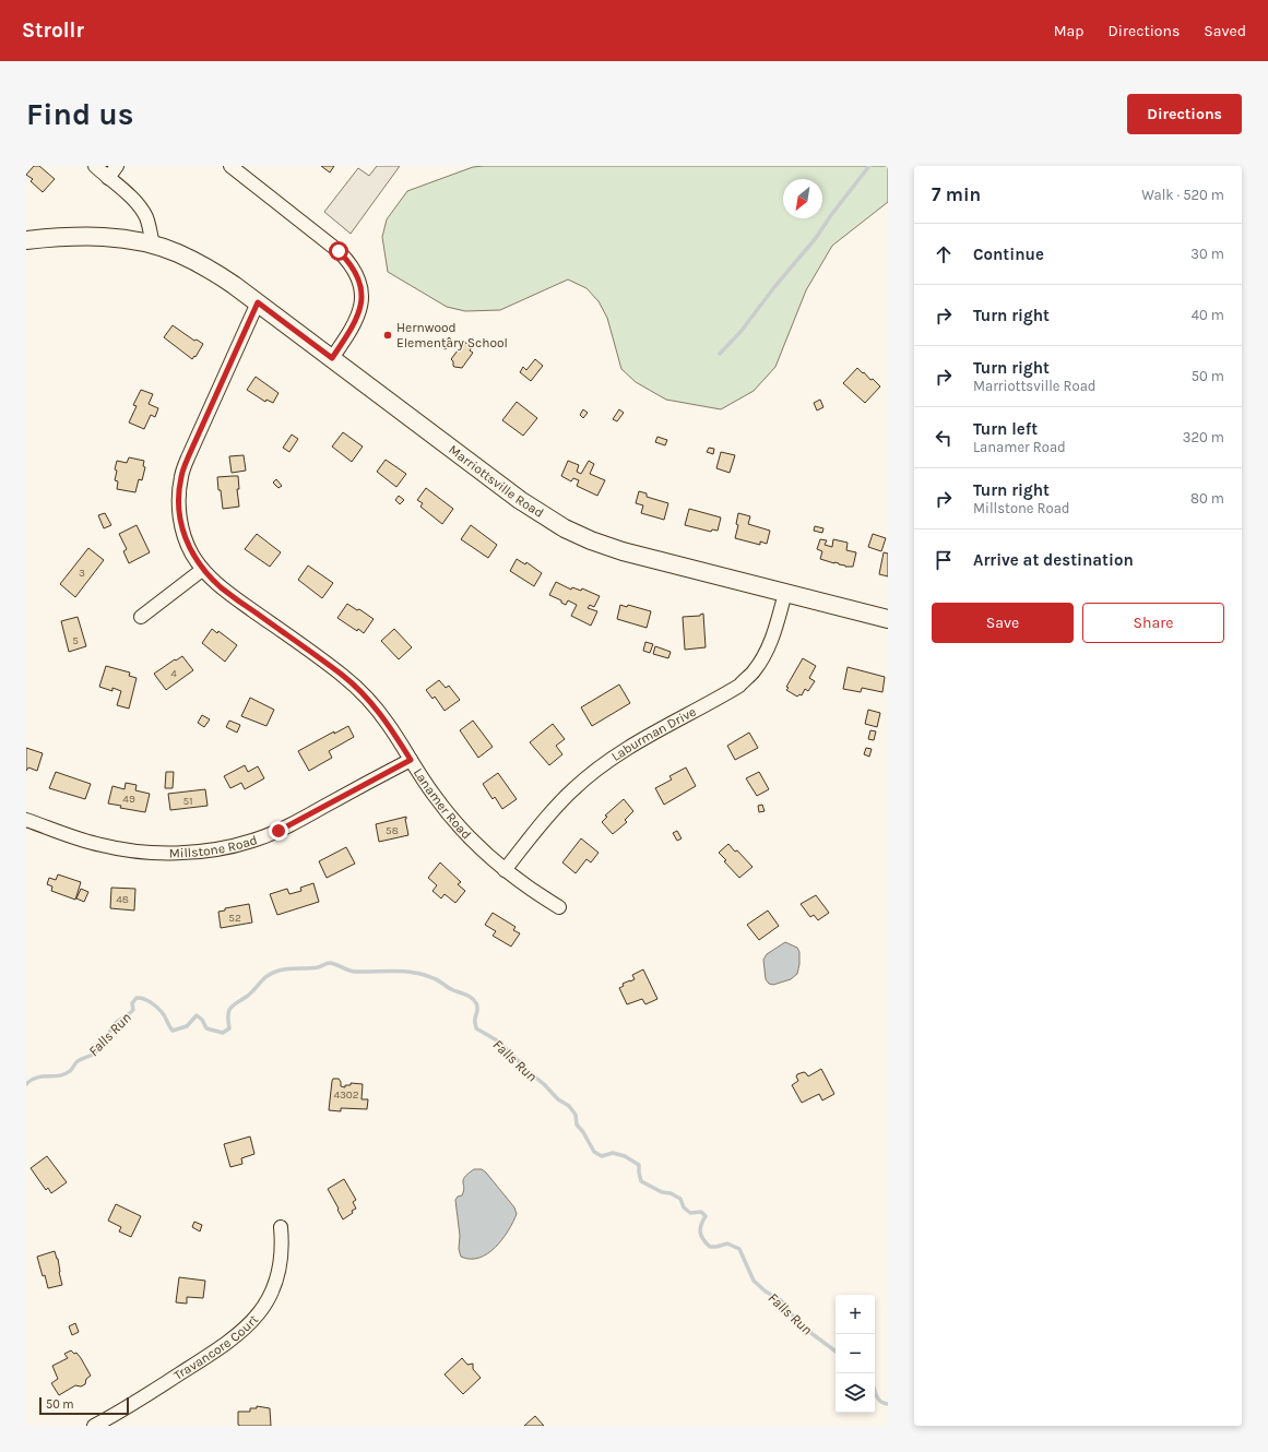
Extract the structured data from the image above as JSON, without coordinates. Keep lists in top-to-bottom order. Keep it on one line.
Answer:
{"streets":{"main road":["Marriottsville Road"],"street":["Laburman Drive","Lanamer Road","Millstone Road","Travancore Court"]},"crossings":[["Marriottsville Road","Laburman Drive"],["Marriottsville Road","Lanamer Road"],["Laburman Drive","Lanamer Road"],["Lanamer Road","Millstone Road"]],"water":["Falls Run"],"places":["Hernwood Elementary School"],"house_numbers":["3","5","4","49","51","58","48","52","4302"],"scale_bar":"50 m","north":"bottom left","page":{"header":"Strollr","nav":["Map","Directions","Saved"],"buttons":["Directions",["Save","Share"]],"title":"Find us","heading":["7 min","Walk · 520 m"],"list":[["Continue","30 m"],["Turn right","40 m"],["Turn right","Marriottsville Road","50 m"],["Turn left","Lanamer Road","320 m"],["Turn right","Millstone Road","80 m"],"Arrive at destination"],"map_buttons":["+","−"],"scale":"50 m"}}
